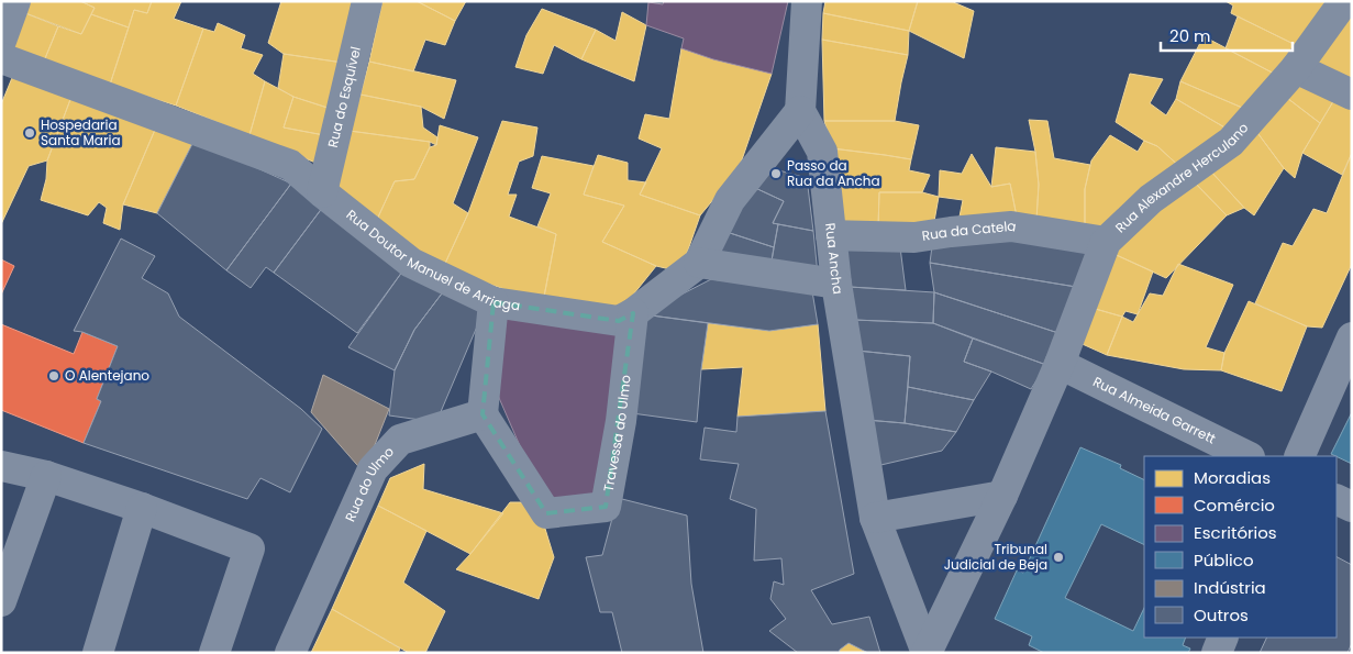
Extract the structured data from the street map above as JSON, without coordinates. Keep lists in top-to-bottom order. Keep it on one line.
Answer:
{"streets":{"street":["Rua do Esquível","Rua Alexandre Herculano","Rua da Catela","Rua Doutor Manuel de Arriaga","Rua Ancha","Rua Almeida Garrett","Travessa do Ulmo","Rua do Ulmo"]},"crossings":[["Rua do Esquível","Rua Doutor Manuel de Arriaga"],["Rua Alexandre Herculano","Rua da Catela"],["Rua Alexandre Herculano","Rua Ancha"],["Rua Alexandre Herculano","Rua Almeida Garrett"],["Rua da Catela","Rua Ancha"],["Rua Doutor Manuel de Arriaga","Rua Ancha"],["Rua Doutor Manuel de Arriaga","Travessa do Ulmo"],["Travessa do Ulmo","Rua do Ulmo"]],"places":["Hospedaria Santa Maria","Passo da Rua da Ancha","O Alentejano","Tribunal Judicial de Beja"],"legend":["Moradias","Comércio","Escritórios","Público","Indústria","Outros"],"scale_bar":"20 m"}
